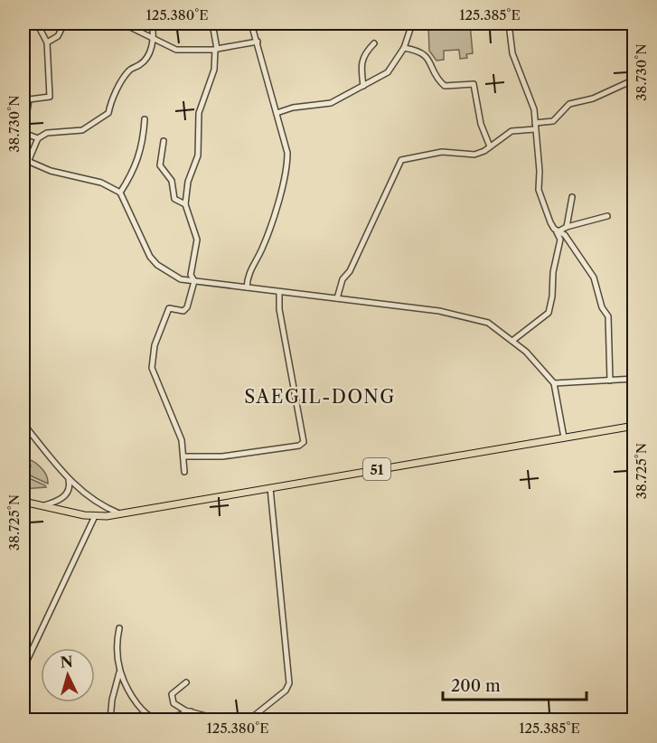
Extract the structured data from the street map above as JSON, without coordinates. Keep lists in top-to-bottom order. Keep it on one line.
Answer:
{"streets":{"main road":["51"]},"districts":["SAEGIL-DONG"],"scale_bar":"200 m","north":"top","coordinates":["125.380°E","125.385°E","38.730°N","38.725°N"]}
